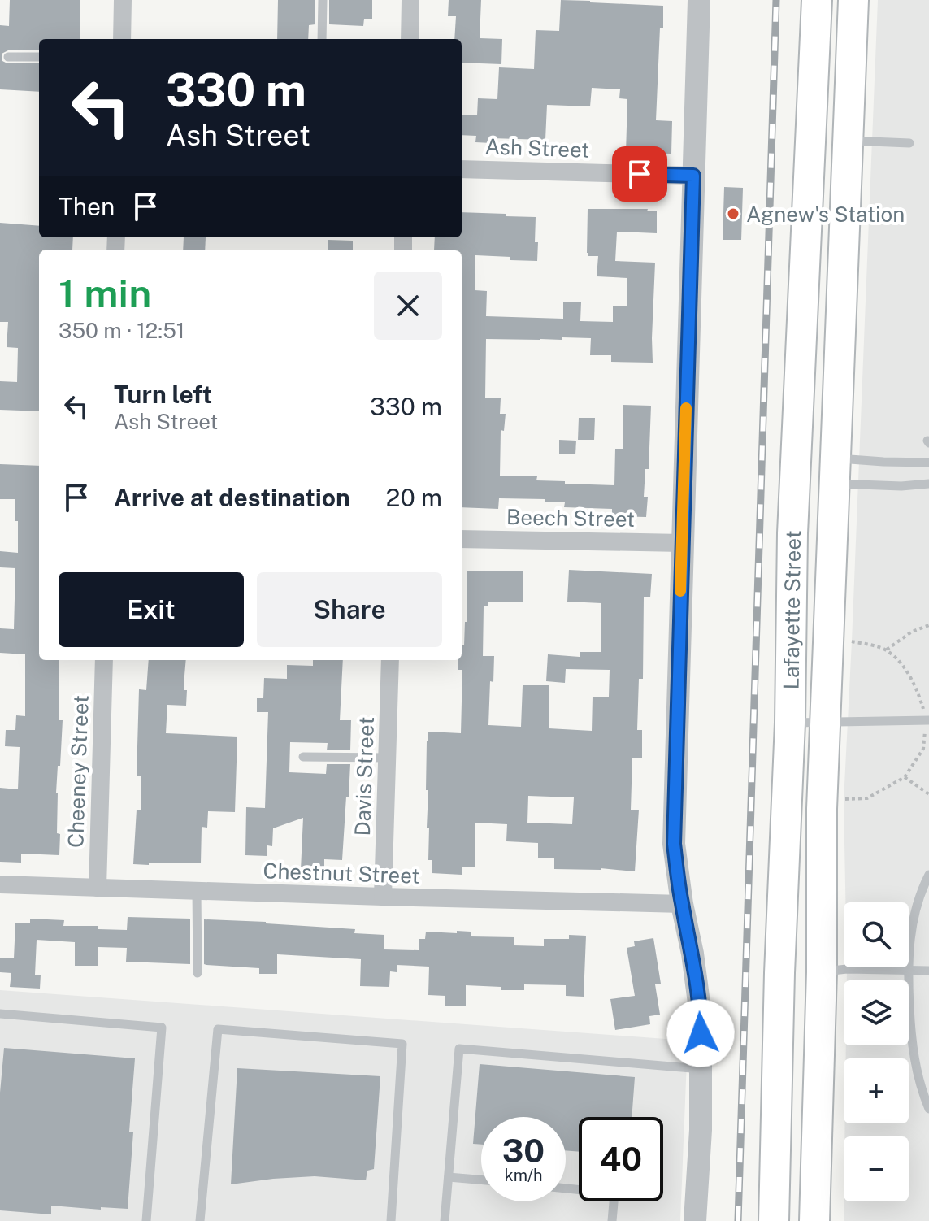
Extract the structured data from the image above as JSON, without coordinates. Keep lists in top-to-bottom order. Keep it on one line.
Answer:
{"streets":{"main road":["Lafayette Street"],"street":["Ash Street","Beech Street","Cheeney Street","Davis Street","Chestnut Street"]},"crossings":[["Cheeney Street","Chestnut Street"],["Davis Street","Chestnut Street"]],"places":["Agnew's Station"],"page":{"turn":["330 m","Ash Street"],"then":"Then","heading":["1 min","350 m · 12:51"],"list":[{"name":"Turn left","note":"Ash Street","value":"330 m"},{"name":"Arrive at destination","value":"20 m"}],"buttons":["Exit","Share"],"map_buttons":["+","−"],"speed":"30 km/h","limit":"40"}}
